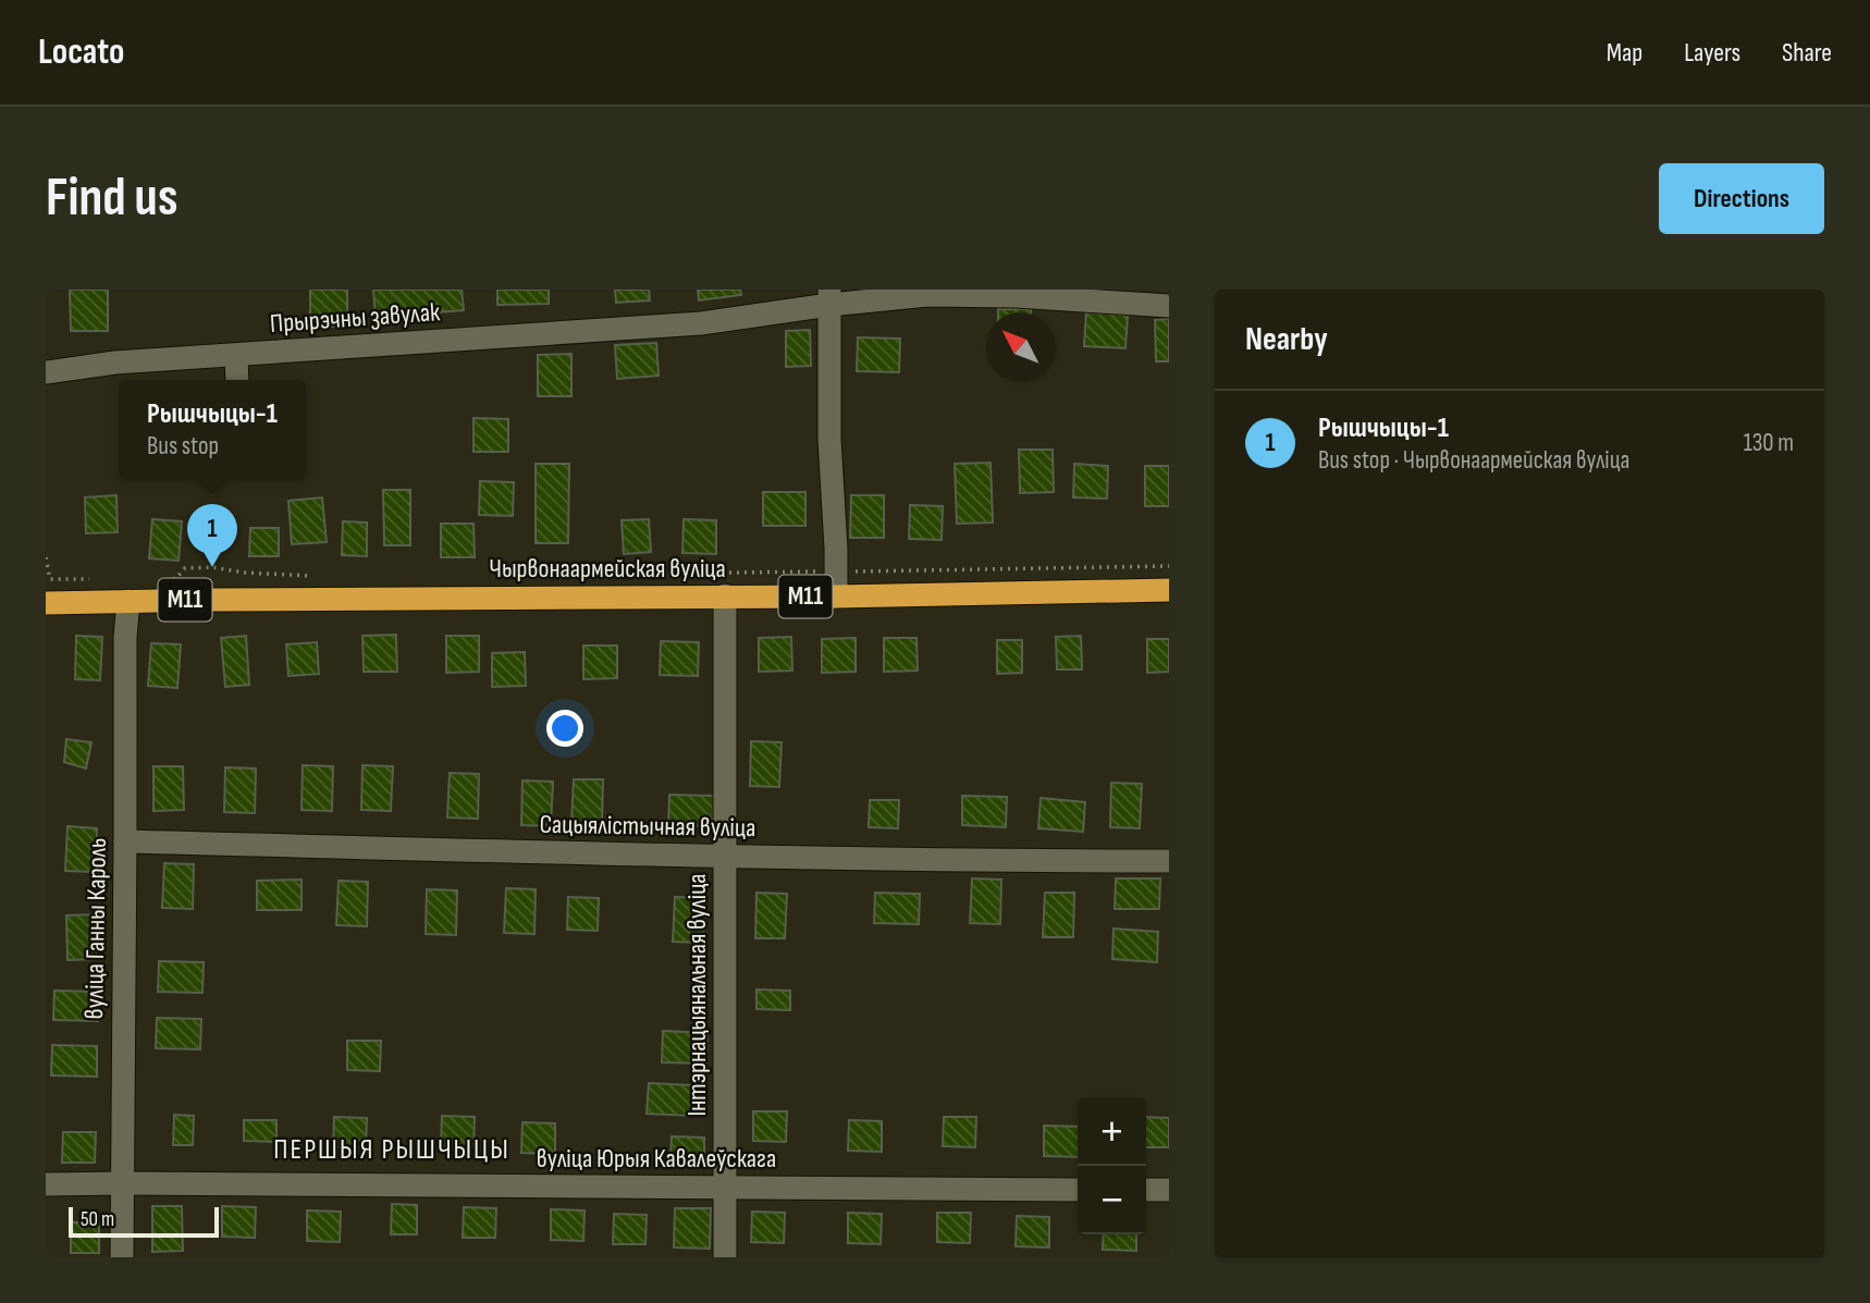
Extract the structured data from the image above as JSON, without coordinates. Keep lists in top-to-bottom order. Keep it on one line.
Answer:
{"streets":{"highway":["Чырвонаармейская вуліца","М11"],"street":["Прырэчны завулак","Сацыялістычная вуліца","вуліца Ганны Кароль","Інтэрнацыянальная вуліца","вуліца Юрыя Кавалеўскага"]},"crossings":[["Чырвонаармейская вуліца","вуліца Ганны Кароль"],["Чырвонаармейская вуліца","Інтэрнацыянальная вуліца"],["Сацыялістычная вуліца","вуліца Ганны Кароль"],["Сацыялістычная вуліца","Інтэрнацыянальная вуліца"],["вуліца Ганны Кароль","вуліца Юрыя Кавалеўскага"],["Інтэрнацыянальная вуліца","вуліца Юрыя Кавалеўскага"]],"districts":["ПЕРШЫЯ РЫШЧЫЦЫ"],"scale_bar":"50 m","north":"top left","page":{"header":"Locato","nav":["Map","Layers","Share"],"buttons":"Directions","title":"Find us","heading":"Nearby","popup":["Рышчыцы-1","Bus stop"],"list":[{"mark":"1","name":"Рышчыцы-1","note":"Bus stop · Чырвонаармейская вуліца","value":"130 m"}],"pins":"1","map_buttons":["+","−"],"scale":"50 m"}}
